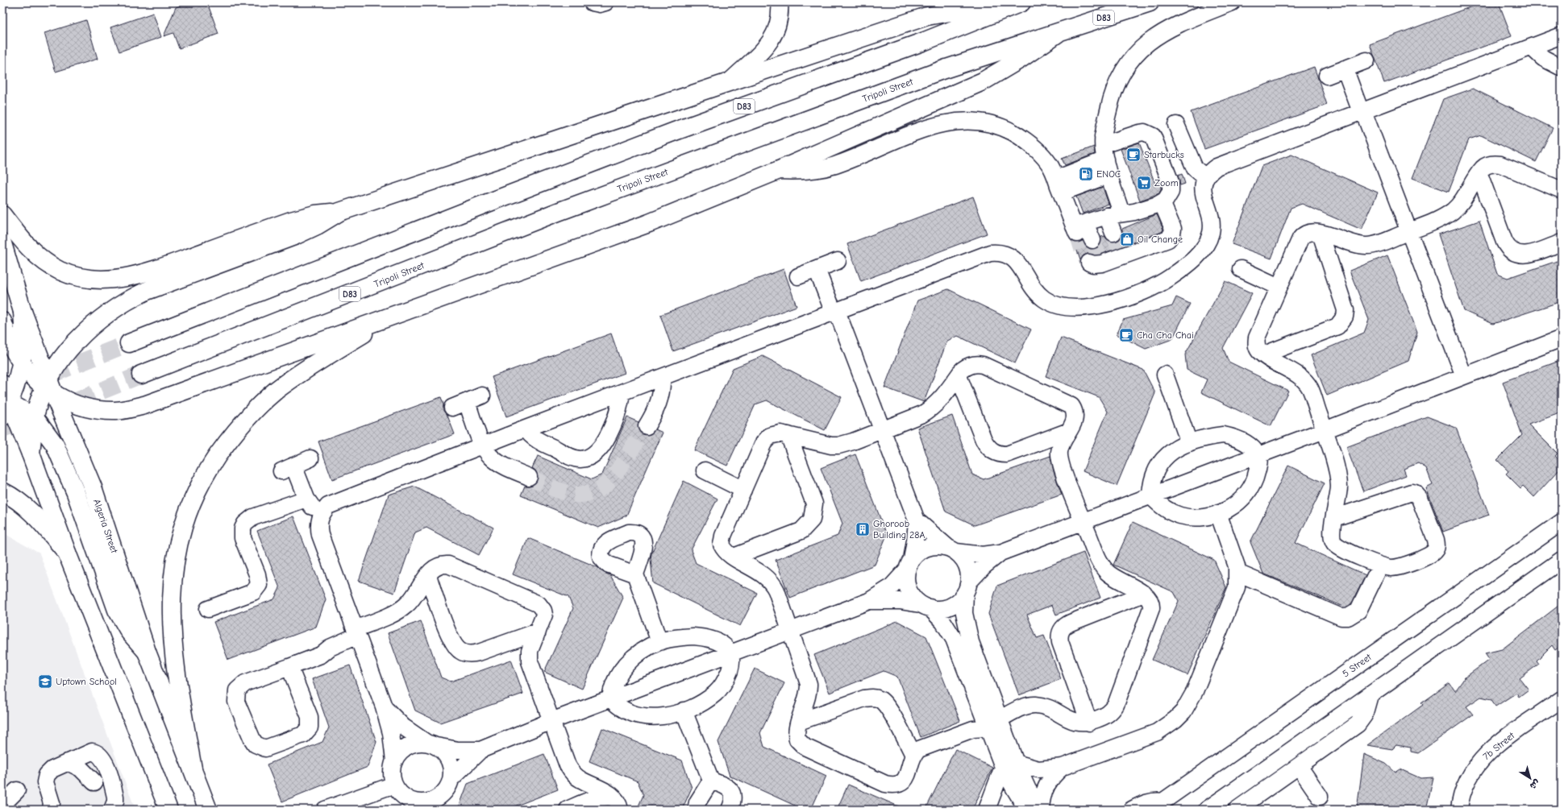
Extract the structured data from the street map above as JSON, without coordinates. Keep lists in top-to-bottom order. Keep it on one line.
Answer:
{"streets":{"main road":["D83","Tripoli Street","Algeria Street"],"street":["5 Street","7b Street"]},"places":{"cafe":["Starbucks","Cha Cha Chai"],"fuel station":["ENOC"],"supermarket":["Zoom"],"shop":["Oil Change"],"building":["Ghoroob Building 28A"],"school or university":["Uptown School"]},"north":"bottom right"}
